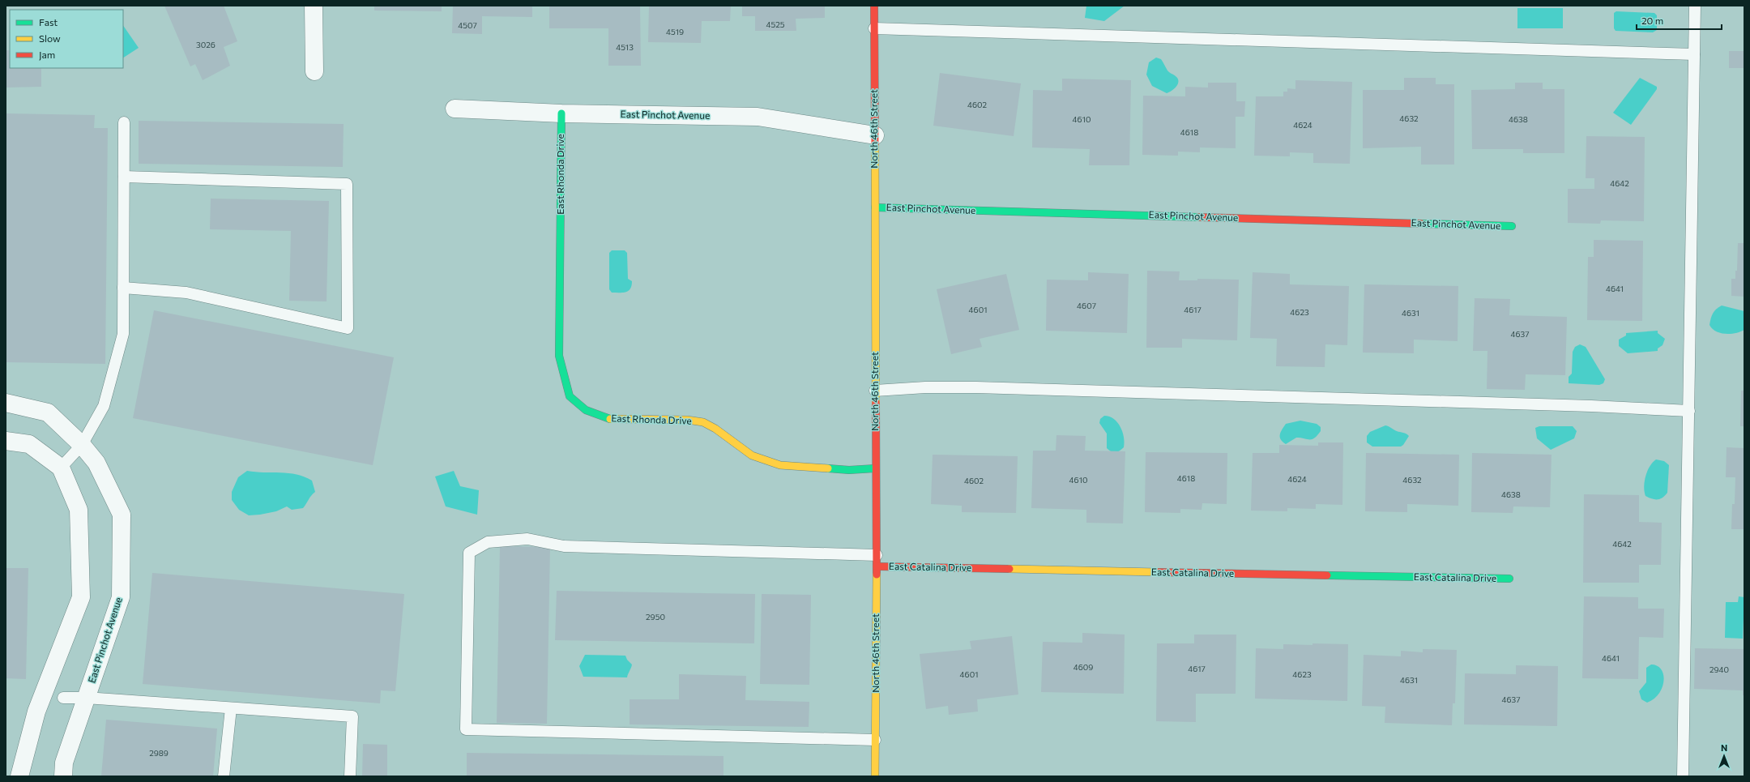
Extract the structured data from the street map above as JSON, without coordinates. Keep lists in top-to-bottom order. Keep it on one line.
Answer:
{"streets":{"street":["East Pinchot Avenue","North 46th Street","East Rhonda Drive","East Catalina Drive"]},"crossings":[["East Pinchot Avenue","North 46th Street"],["East Pinchot Avenue","East Rhonda Drive"],["North 46th Street","East Rhonda Drive"],["North 46th Street","East Catalina Drive"]],"house_numbers":["4525","4507","4519","3026","4513","4602","4632","4610","4638","4624","4618","4642","4641","4607","4601","4617","4623","4631","4637","4618","4624","4610","4632","4602","4638","4642","2950","4641","4609","4617","2940","4601","4623","4631","4637","2989"],"legend":["Fast","Slow","Jam"],"scale_bar":"20 m","north":"top"}
